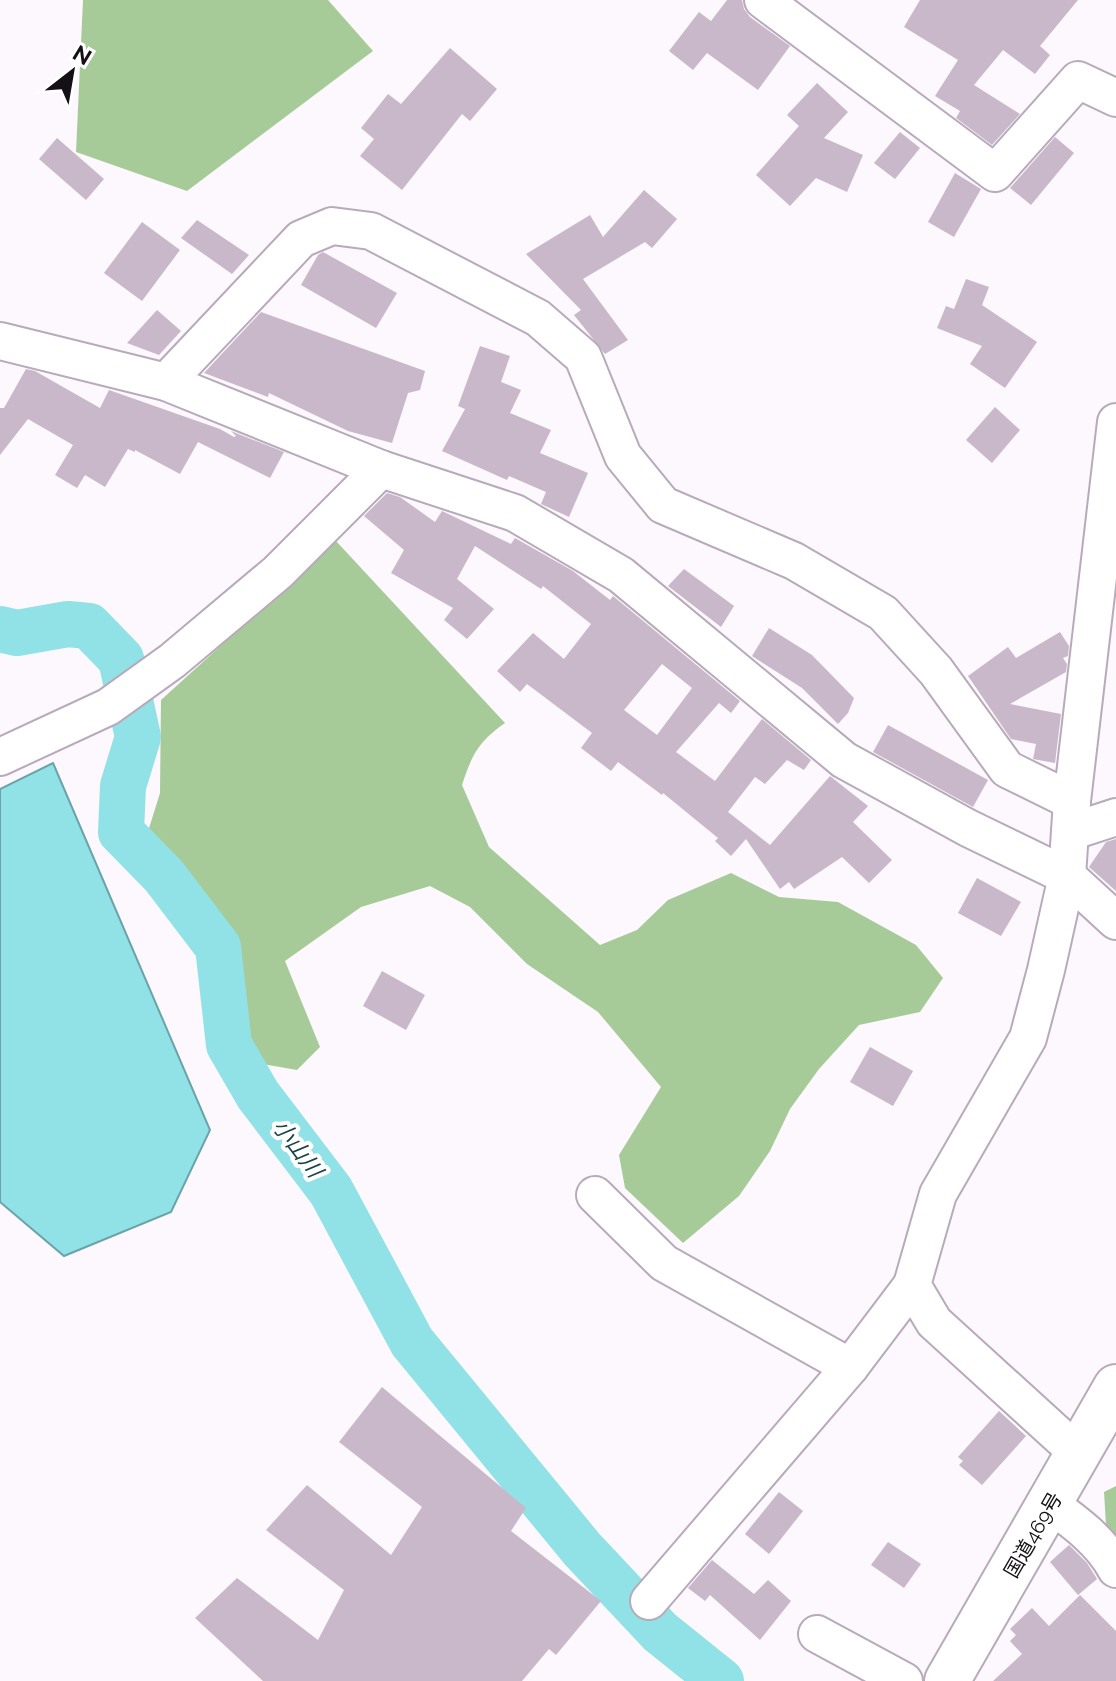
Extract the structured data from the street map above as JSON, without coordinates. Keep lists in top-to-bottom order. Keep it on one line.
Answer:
{"streets":{"highway":["国道469号"]},"water":["小山川"],"north":"top right"}
